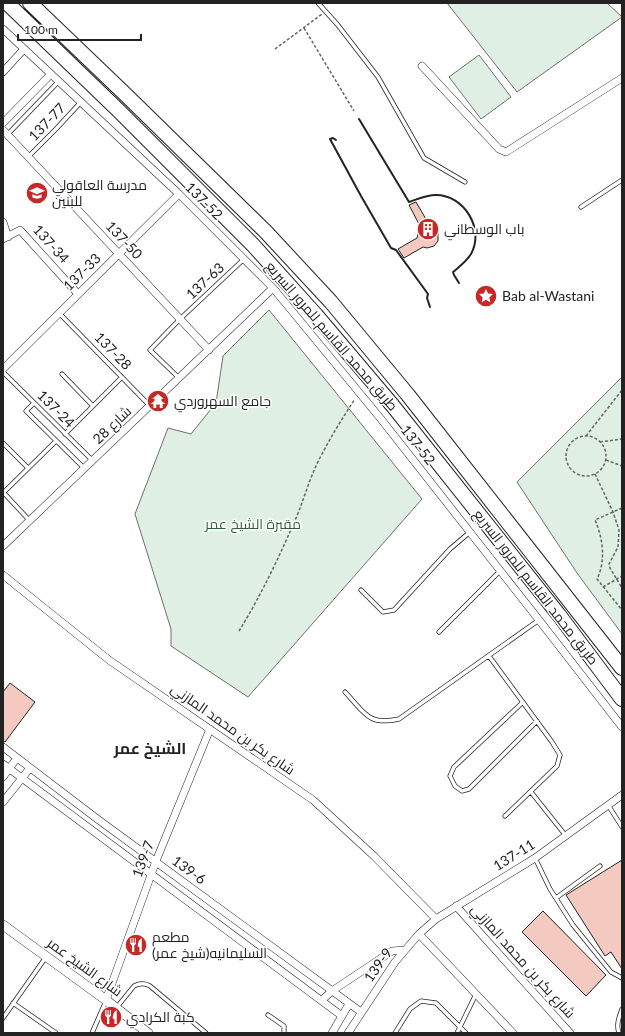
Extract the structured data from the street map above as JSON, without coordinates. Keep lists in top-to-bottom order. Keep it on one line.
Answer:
{"streets":{"highway":["طريق محمد القاسم للمرور السريع"],"street":["137-52","137-50","137-34","137-33","شارع 28","شارع بكر بن محمد المازني","137-11","139-7","139-6","139-9","شارع الشيخ عمر"],"lane":["137-77","137-63","137-28","137-24"]},"crossings":[["137-77","137-52"],["137-77","137-50"],["137-52","137-33"],["137-52","137-63"],["137-52","شارع 28"],["137-50","137-33"],["137-50","137-63"],["137-50","شارع 28"],["137-34","137-33"],["137-33","137-28"],["137-33","137-24"],["137-63","شارع 28"],["137-28","شارع 28"],["137-24","شارع 28"],["شارع بكر بن محمد المازني","137-11"],["شارع بكر بن محمد المازني","139-7"],["137-11","139-9"],["139-7","139-6"],["139-7","شارع الشيخ عمر"],["139-6","139-9"]],"districts":["الشيخ عمر"],"parks":["مقبرة الشيخ عمر"],"places":{"school or university":["مدرسة العاقولي للبنين"],"building":["باب الوسطاني"],"place":["Bab al-Wastani"],"temple":["جامع السهروردي"],"restaurant":["مطعم السليمانيه(شيخ عمر)","كبة الكرادي"]},"scale_bar":"100 m"}
